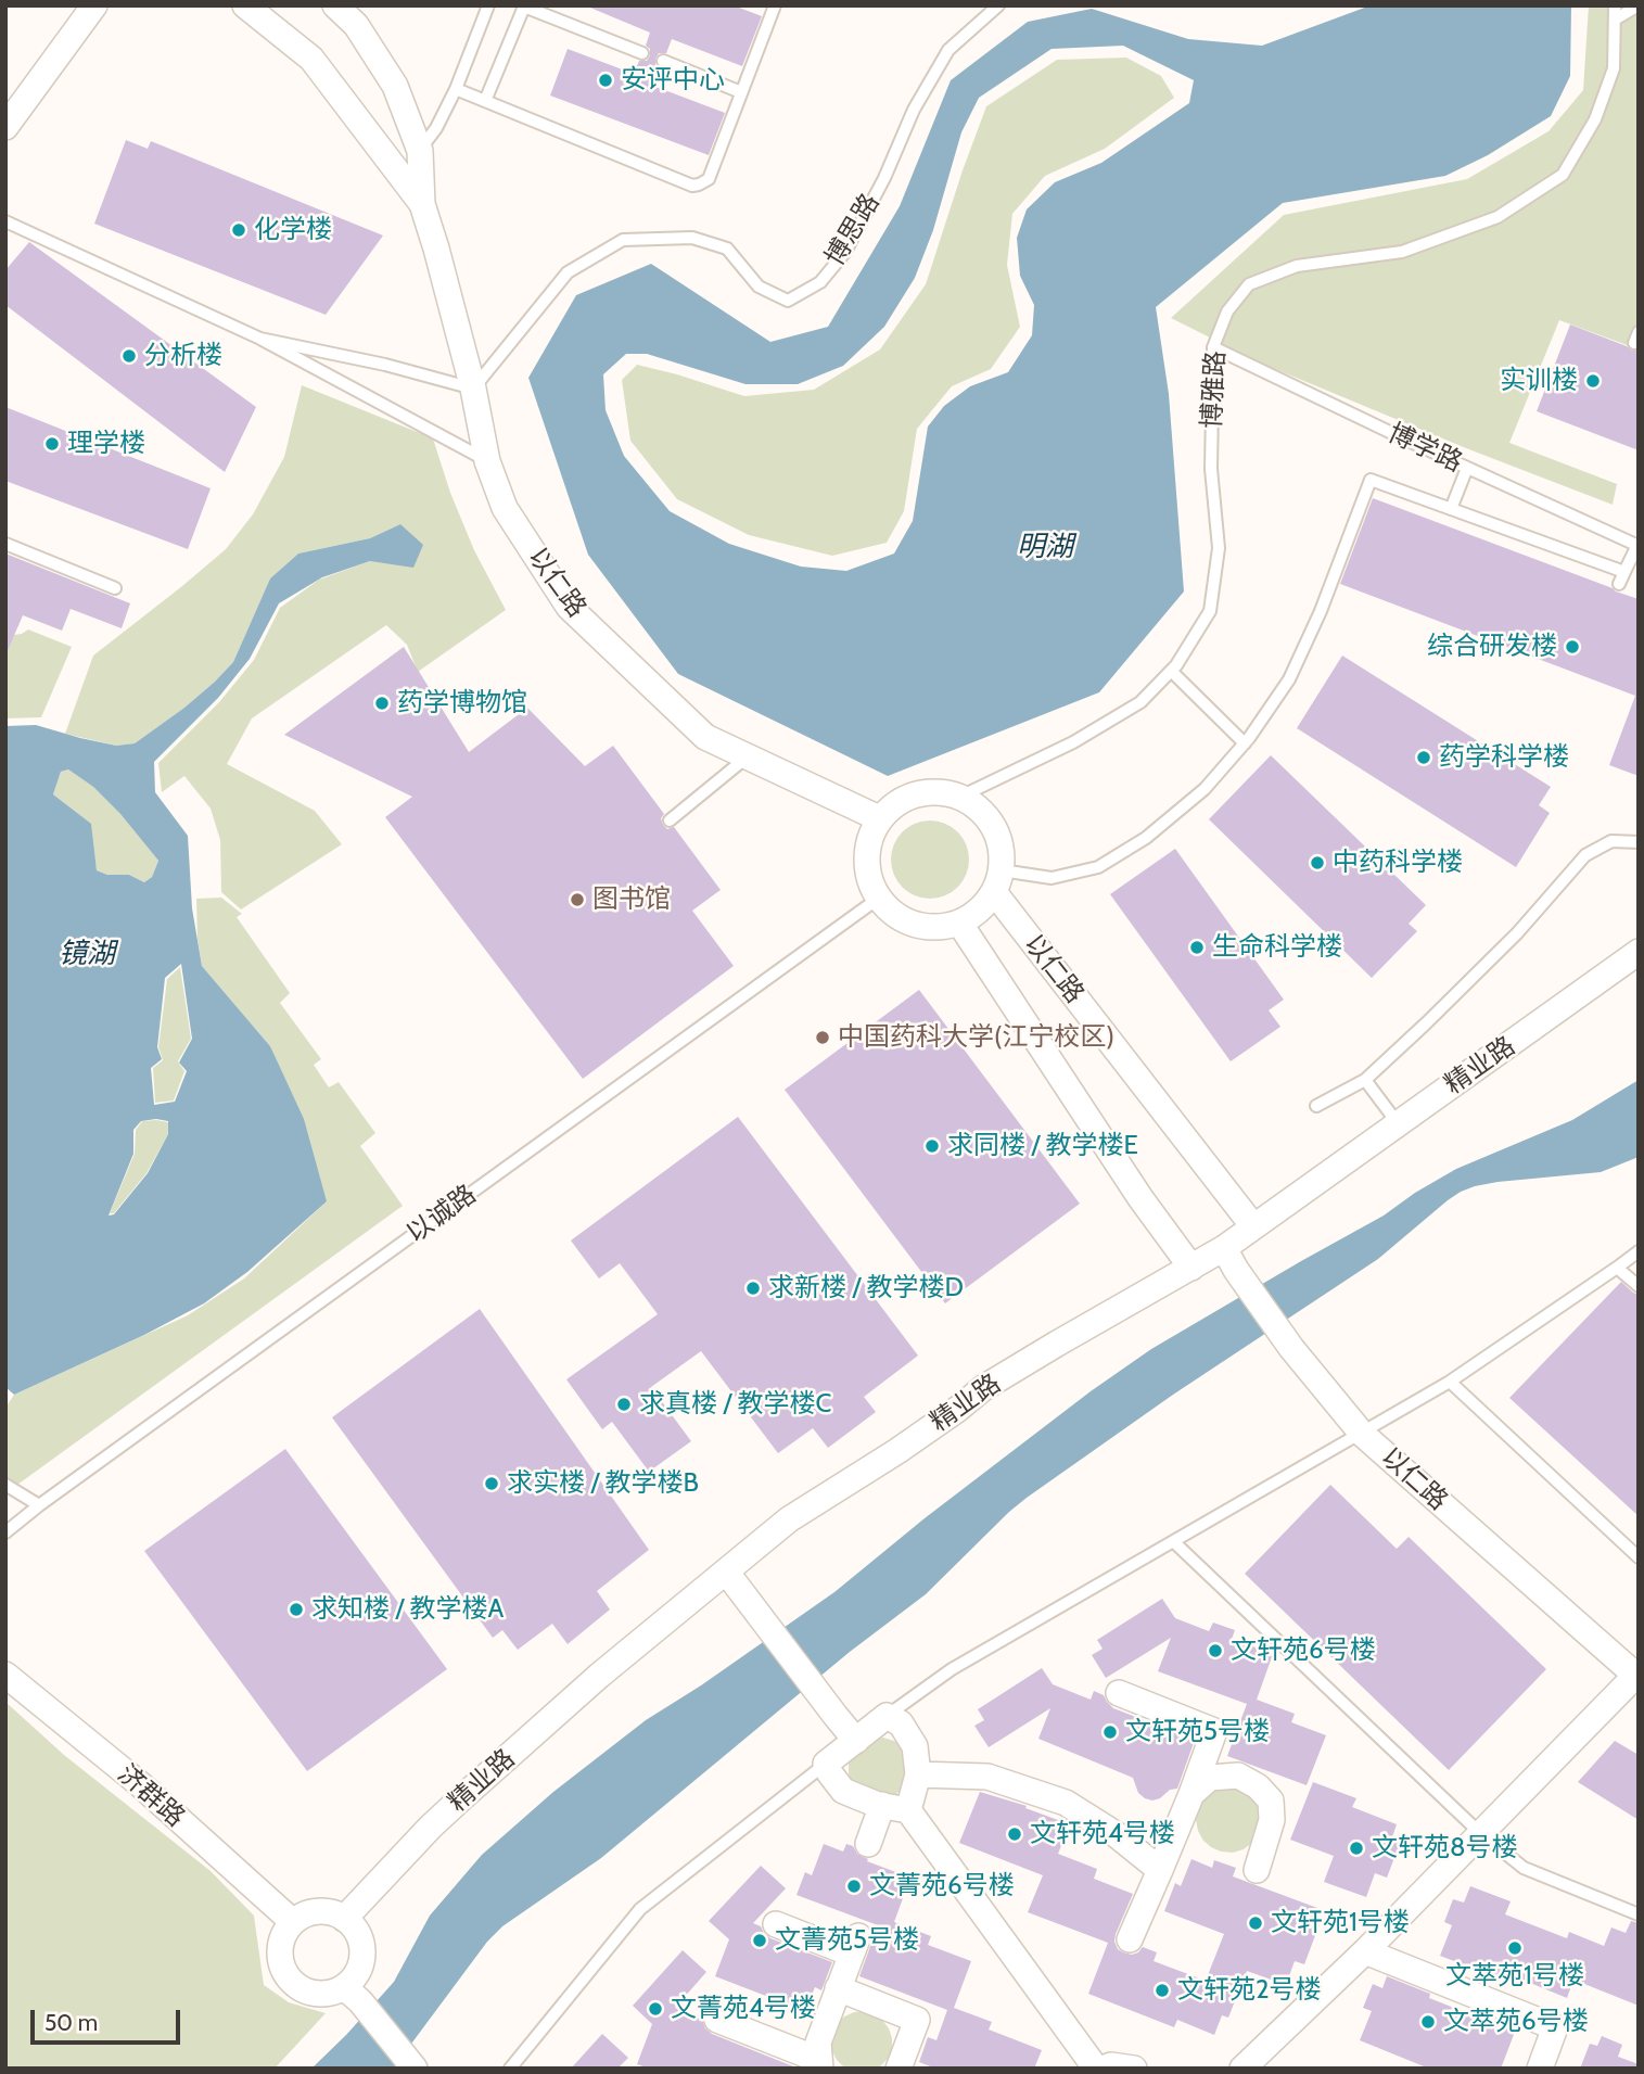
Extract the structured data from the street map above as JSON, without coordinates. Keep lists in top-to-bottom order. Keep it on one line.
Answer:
{"streets":{"street":["以仁路","精业路","济群路"],"lane":["博思路","博雅路","博学路","以诚路"]},"crossings":[["博思路","以仁路"],["博雅路","博学路"],["博雅路","以仁路"],["博雅路","以诚路"],["以仁路","精业路"],["以仁路","以诚路"],["精业路","济群路"]],"water":["明湖","镜湖"],"places":["安评中心","化学楼","分析楼","实训楼","理学楼","综合研发楼","药学博物馆","药学科学楼","中药科学楼","图书馆","生命科学楼","中国药科大学(江宁校区)","求同楼 / 教学楼E","求新楼 / 教学楼D","求真楼 / 教学楼C","求实楼 / 教学楼B","求知楼 / 教学楼A","文轩苑6号楼","文轩苑5号楼","文轩苑4号楼","文轩苑8号楼","文菁苑6号楼","文轩苑1号楼","文菁苑5号楼","文萃苑1号楼","文轩苑2号楼","文菁苑4号楼","文萃苑6号楼"],"scale_bar":"50 m"}
